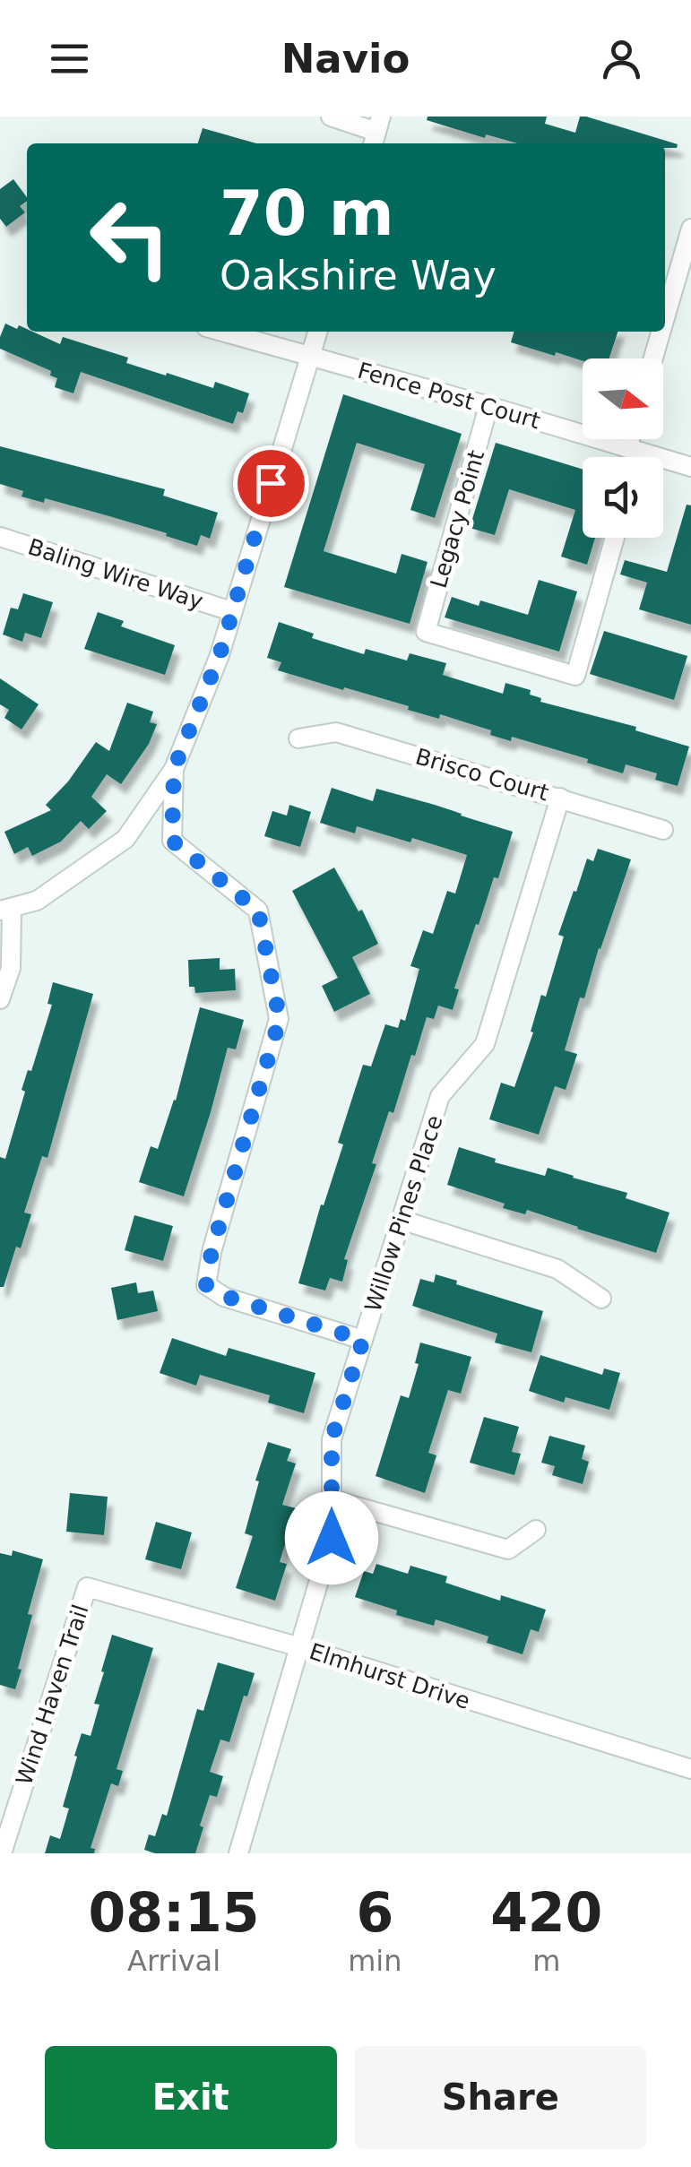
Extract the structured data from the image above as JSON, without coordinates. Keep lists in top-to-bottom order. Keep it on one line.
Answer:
{"streets":{"street":["Fence Post Court","Legacy Point","Baling Wire Way","Brisco Court","Willow Pines Place","Elmhurst Drive","Wind Haven Trail"]},"crossings":[["Fence Post Court","Legacy Point"],["Brisco Court","Willow Pines Place"],["Willow Pines Place","Elmhurst Drive"],["Elmhurst Drive","Wind Haven Trail"]],"north":"right","page":{"header":"Navio","turn":["70 m","Oakshire Way"],"eta":["08:15","Arrival","6","min","420","m"],"buttons":["Exit","Share"]}}
